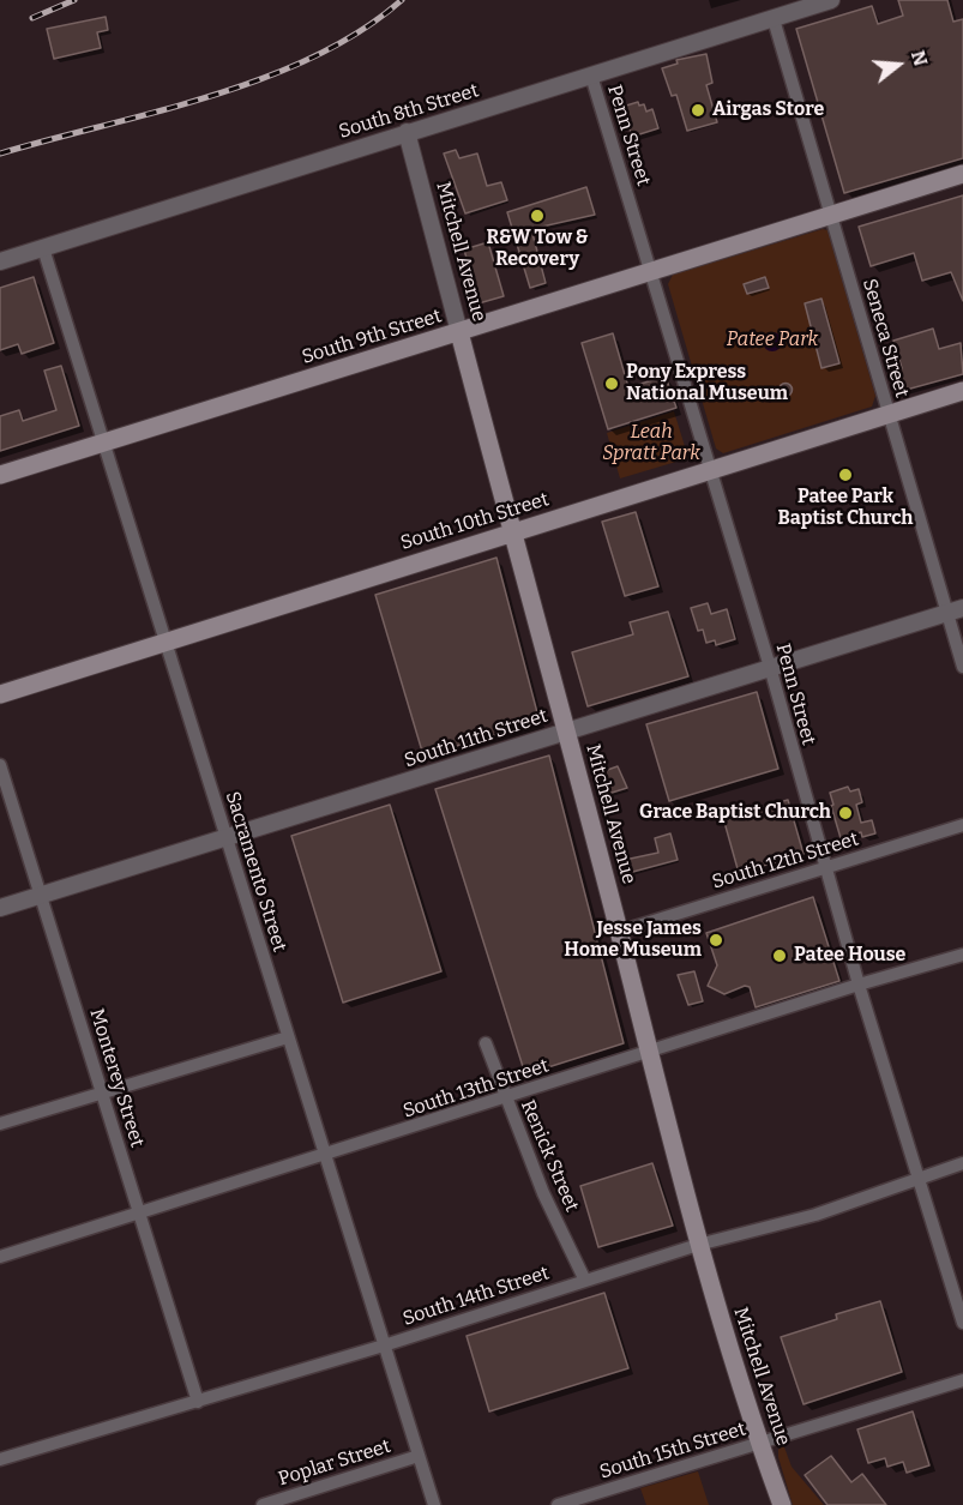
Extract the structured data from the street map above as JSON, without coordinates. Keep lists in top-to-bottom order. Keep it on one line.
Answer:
{"streets":{"main road":["Mitchell Avenue","South 9th Street","South 10th Street"],"street":["South 8th Street","Penn Street","Seneca Street","South 11th Street","South 12th Street","Sacramento Street","Monterey Street","South 13th Street","Renick Street","South 14th Street","South 15th Street","Poplar Street"]},"crossings":[["South 8th Street","Penn Street"],["South 8th Street","Mitchell Avenue"],["South 8th Street","Seneca Street"],["South 8th Street","Sacramento Street"],["Penn Street","South 9th Street"],["Penn Street","South 10th Street"],["Penn Street","South 11th Street"],["Penn Street","South 12th Street"],["Penn Street","South 13th Street"],["Penn Street","South 14th Street"],["Mitchell Avenue","South 9th Street"],["Mitchell Avenue","South 10th Street"],["Mitchell Avenue","South 11th Street"],["Mitchell Avenue","South 12th Street"],["Mitchell Avenue","South 13th Street"],["Mitchell Avenue","South 14th Street"],["Mitchell Avenue","South 15th Street"],["South 9th Street","Seneca Street"],["South 9th Street","Sacramento Street"],["Seneca Street","South 10th Street"],["Seneca Street","South 11th Street"],["South 10th Street","Sacramento Street"],["South 11th Street","Sacramento Street"],["South 11th Street","Monterey Street"],["Sacramento Street","South 13th Street"],["Sacramento Street","South 14th Street"],["Sacramento Street","Poplar Street"],["Monterey Street","South 13th Street"],["Monterey Street","South 14th Street"],["South 13th Street","Renick Street"],["Renick Street","South 14th Street"]],"parks":["Patee Park","Leah Spratt Park"],"places":["Airgas Store","R&W Tow & Recovery","Pony Express National Museum","Patee Park Baptist Church","Grace Baptist Church","Jesse James Home Museum","Patee House"],"north":"right"}
